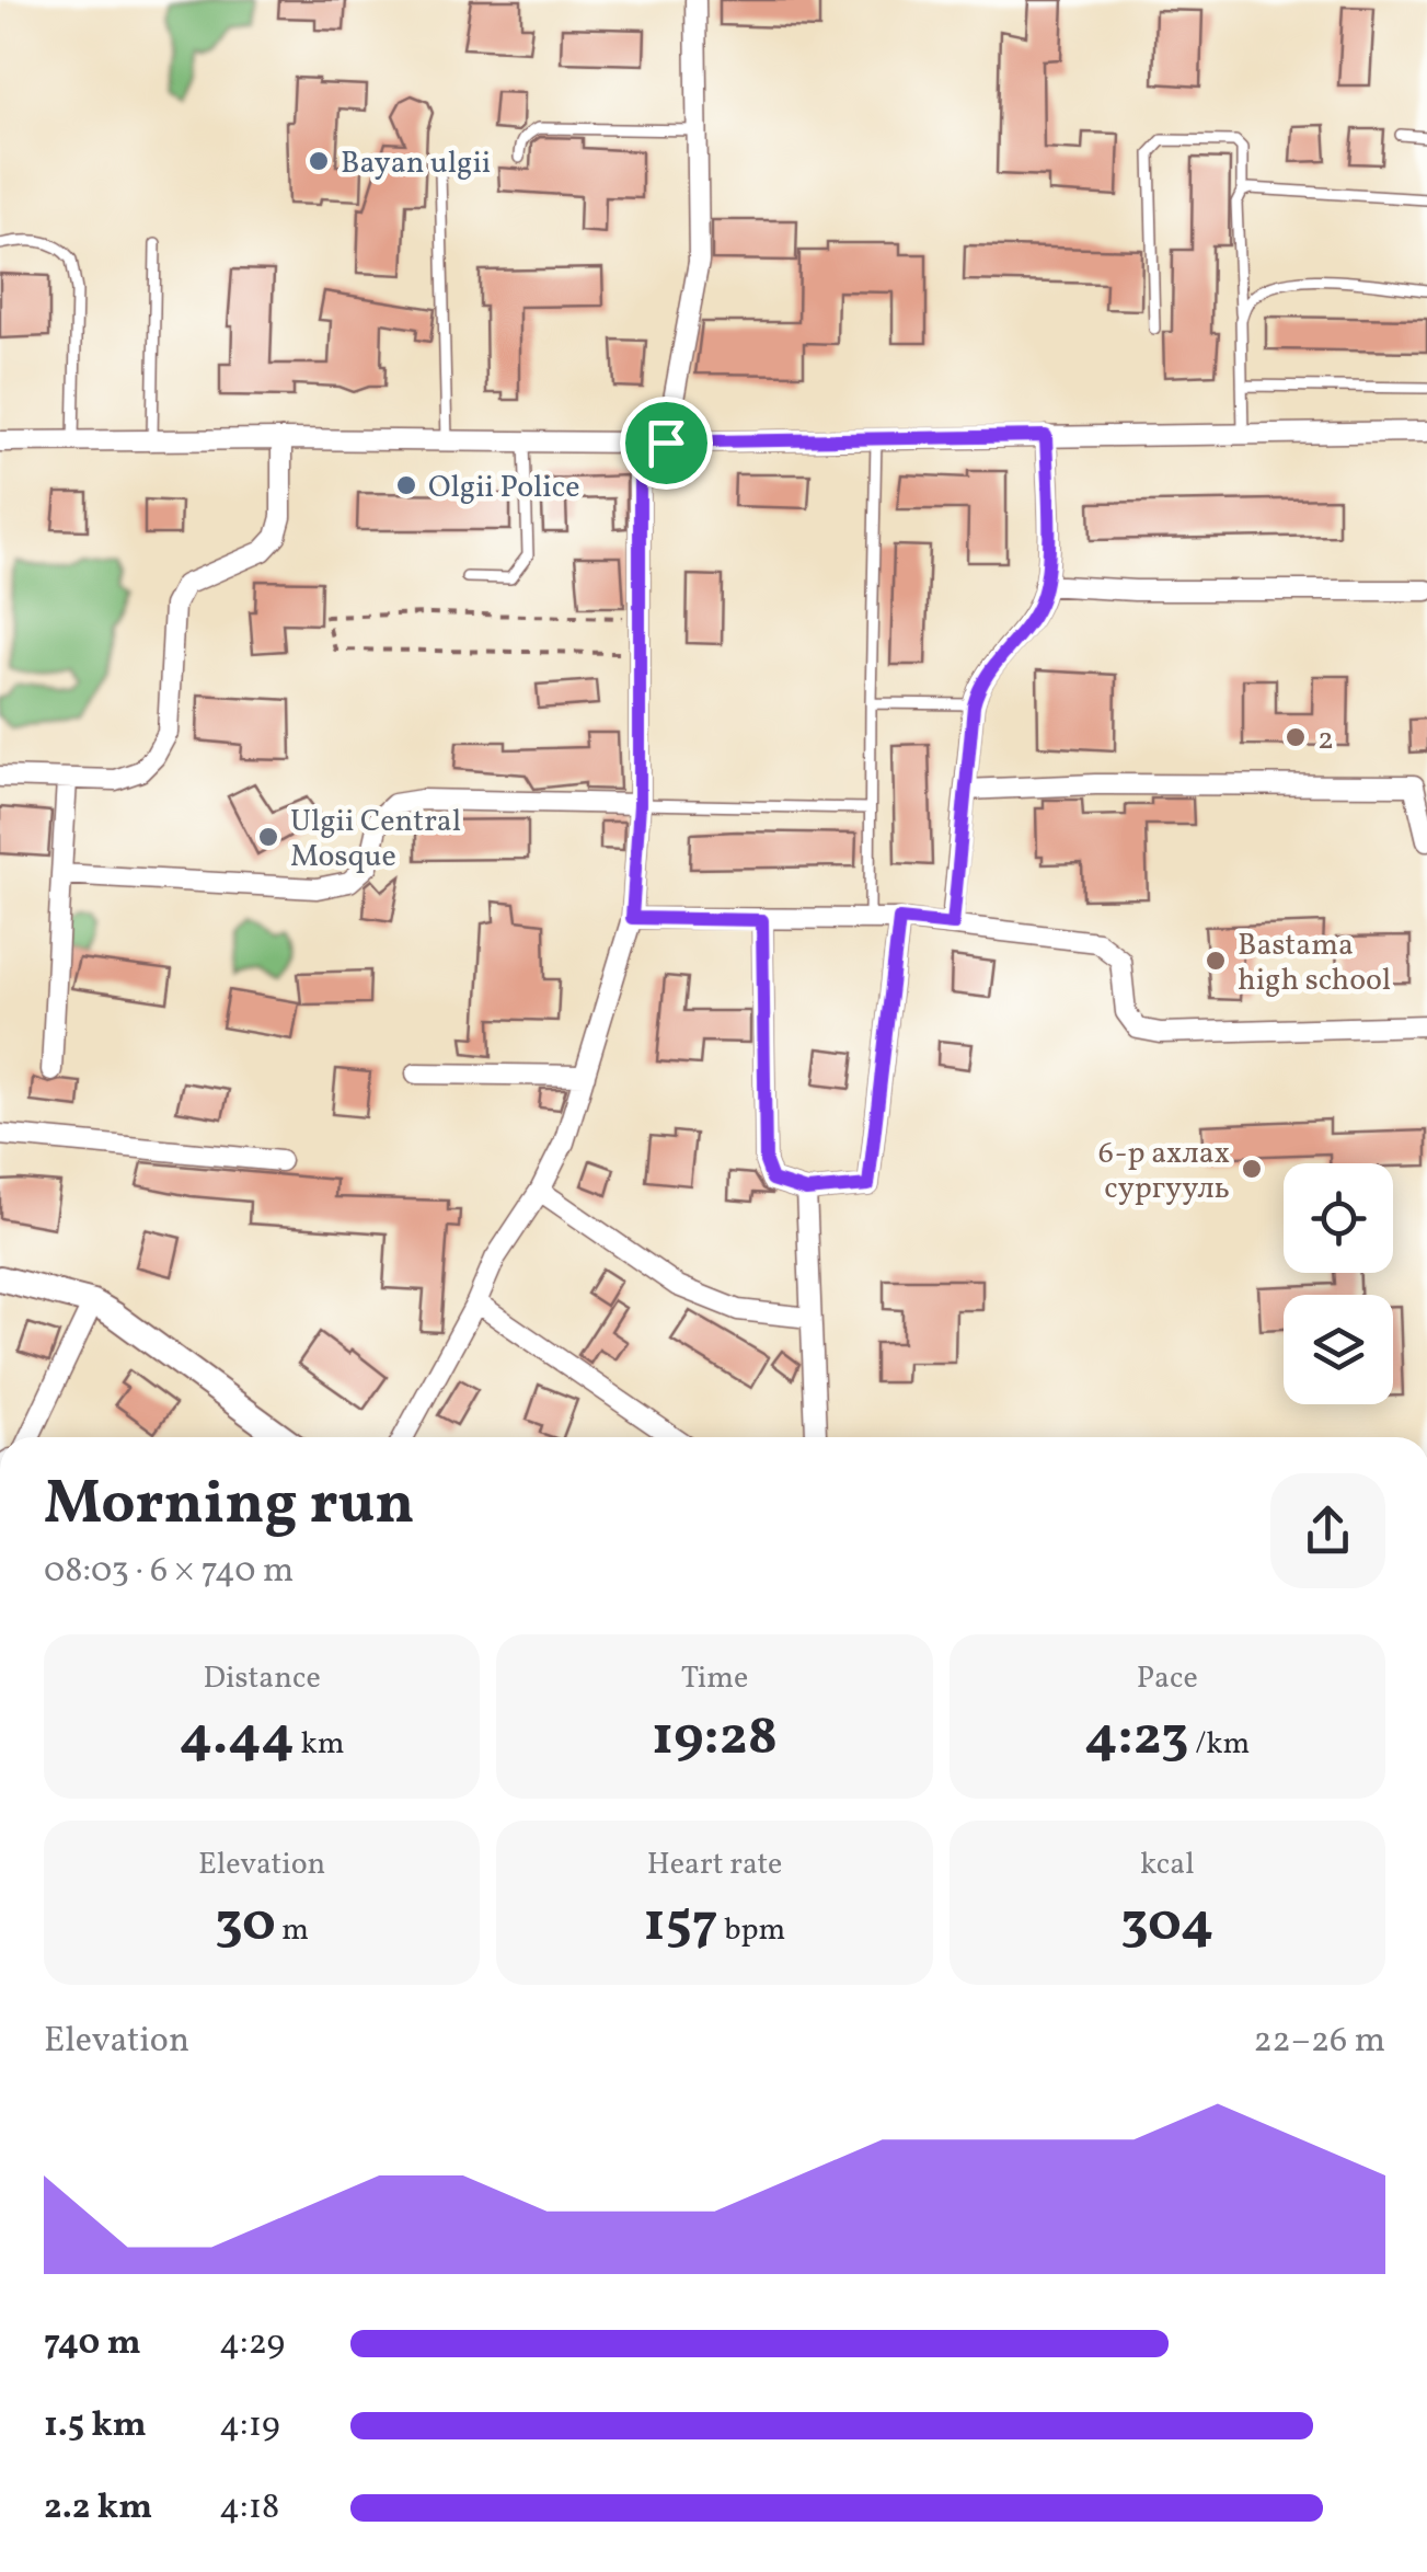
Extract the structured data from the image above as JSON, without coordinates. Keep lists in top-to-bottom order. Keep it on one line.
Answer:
{"places":["Bayan ulgii","Olgii Police","2","Ulgii Central Mosque","Bastama high school","6-р ахлах сургууль"],"page":{"heading":["Morning run","08:03 · 6 × 740 m"],"stats":[["Distance","4.44 km"],["Time","19:28"],["Pace","4:23 /km"],["Elevation","30 m"],["Heart rate","157 bpm"],["kcal","304"]],"chart":["Elevation","22–26 m"],"list":[{"name":"740 m","note":"4:29"},{"name":"1.5 km","note":"4:19"},{"name":"2.2 km","note":"4:18"}]}}
